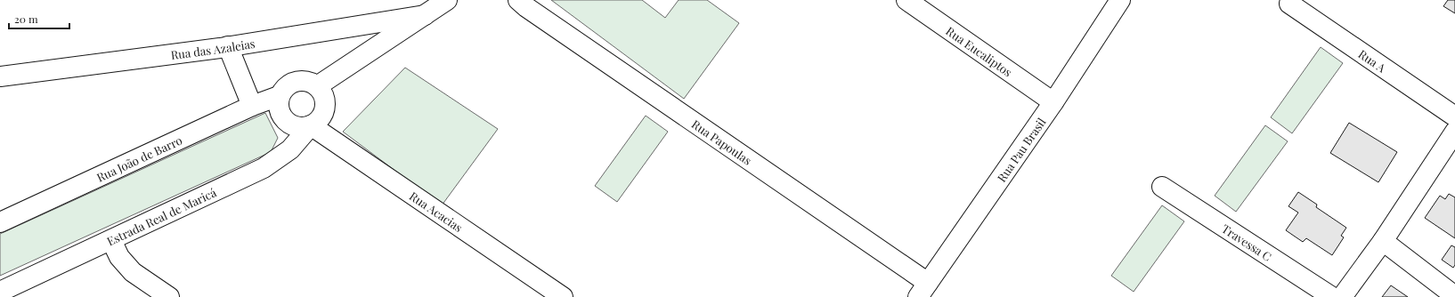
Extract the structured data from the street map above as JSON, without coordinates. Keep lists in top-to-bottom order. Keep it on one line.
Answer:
{"streets":{"street":["Rua das Azaleias","Rua Eucaliptos","Rua A","Rua Papoulas","Rua Pau Brasil","Rua João de Barro","Rua Acacias","Estrada Real de Maricá","Travessa C"]},"crossings":[["Rua Eucaliptos","Rua Pau Brasil"],["Rua Papoulas","Rua Pau Brasil"],["Rua João de Barro","Rua Acacias"],["Rua João de Barro","Estrada Real de Maricá"],["Rua Acacias","Estrada Real de Maricá"]],"scale_bar":"20 m"}
